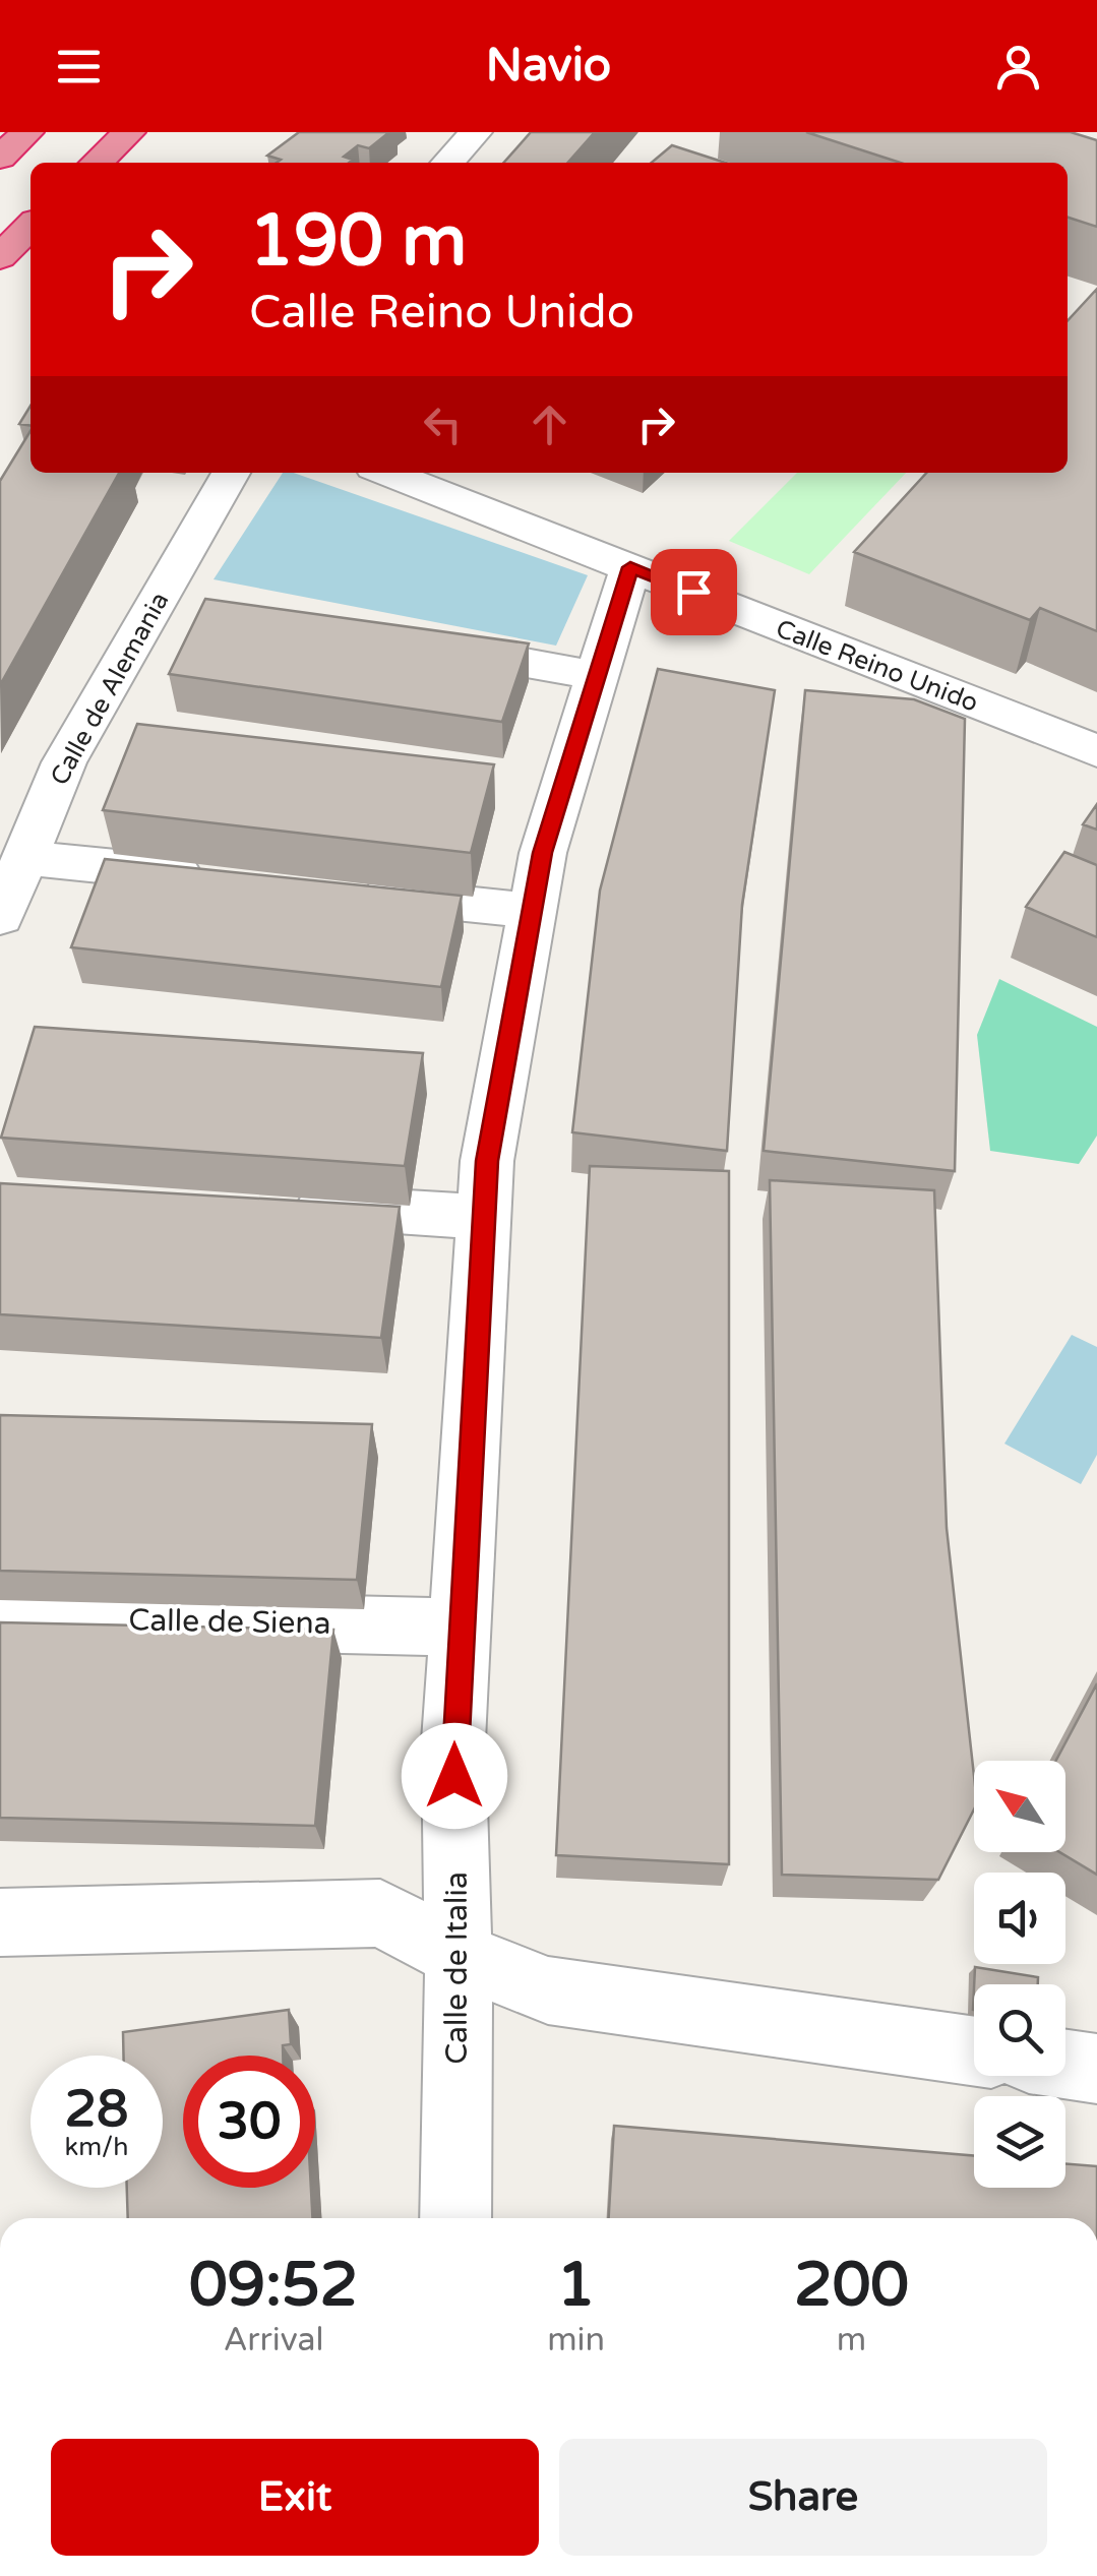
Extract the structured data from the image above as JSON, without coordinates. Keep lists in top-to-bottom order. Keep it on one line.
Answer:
{"streets":{"street":["Calle Reino Unido","Calle de Alemania","Calle de Siena","Calle de Italia"]},"crossings":[["Calle Reino Unido","Calle de Italia"],["Calle de Siena","Calle de Italia"]],"north":"top left","page":{"header":"Navio","turn":["190 m","Calle Reino Unido"],"speed":"28 km/h","limit":"30","eta":["09:52","Arrival","1","min","200","m"],"buttons":["Exit","Share"]}}
